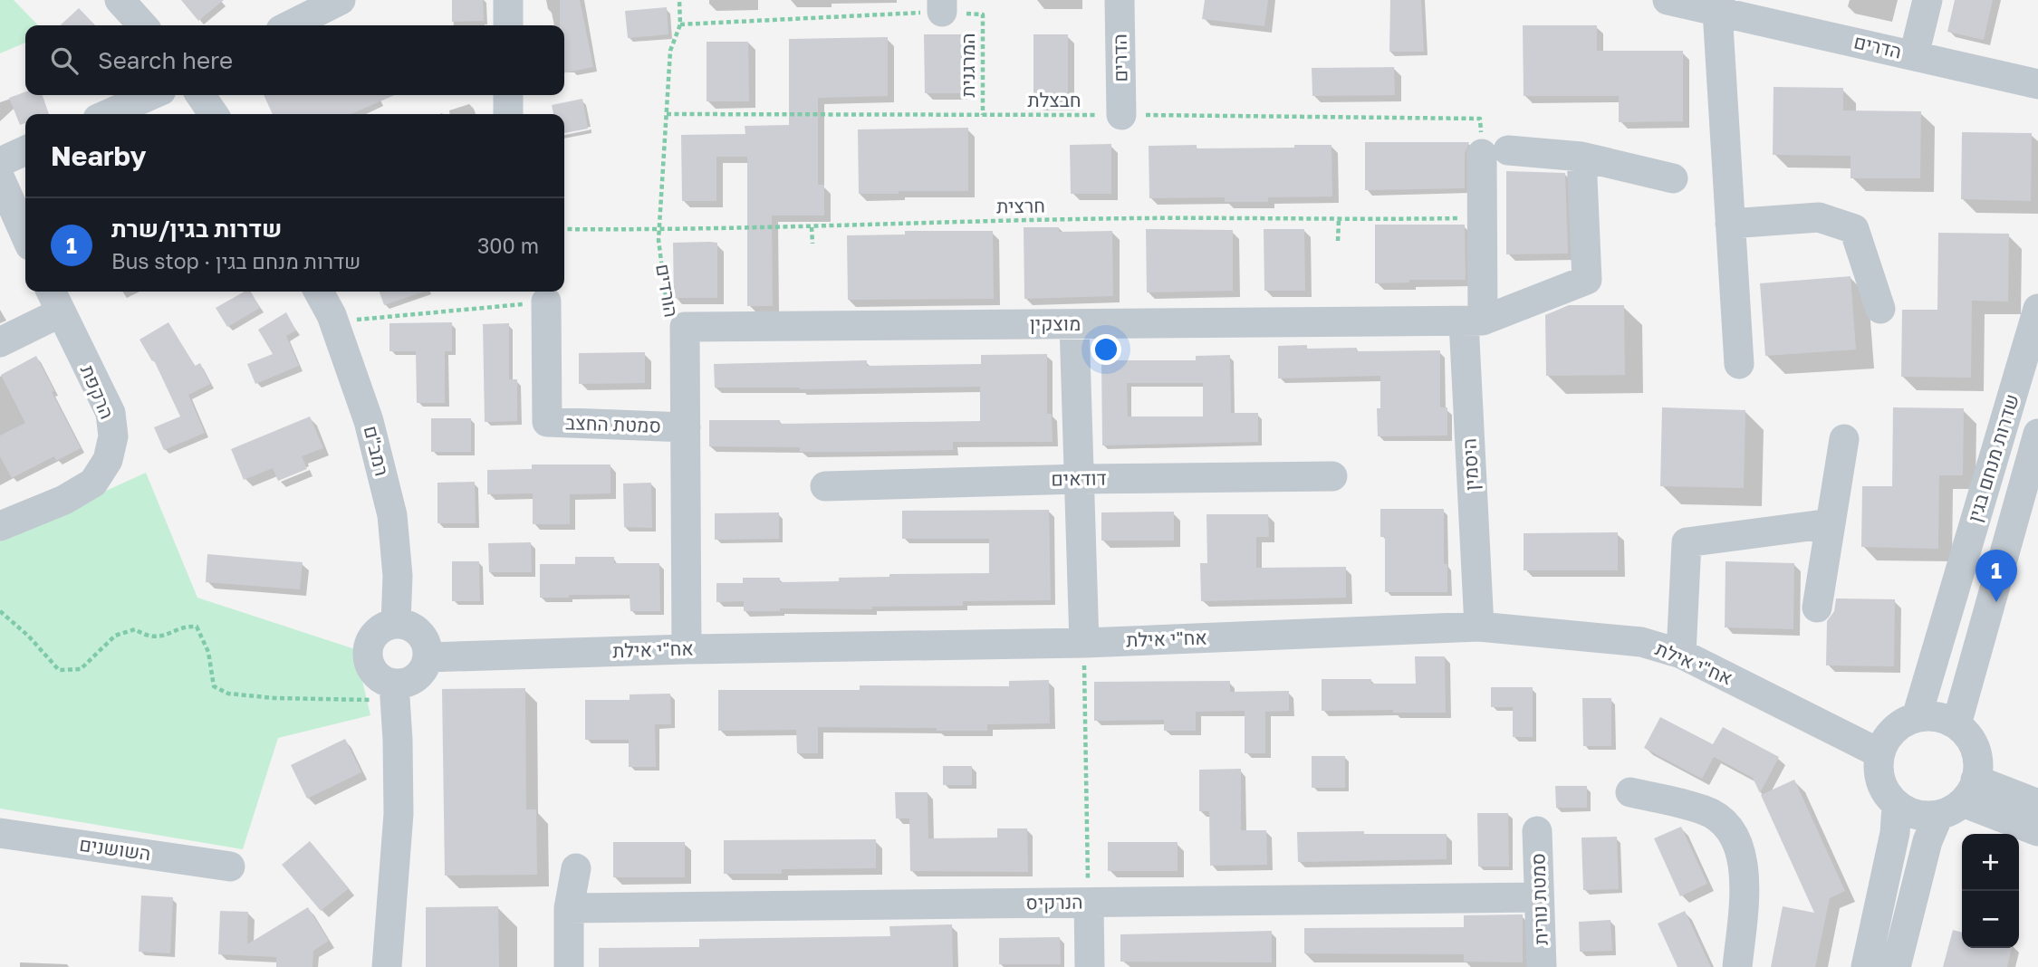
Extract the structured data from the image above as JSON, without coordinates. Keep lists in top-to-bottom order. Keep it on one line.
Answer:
{"streets":{"street":["הדרים","הורדים","מוצקין","הרקפת","סמטת החצב","רמב\"ם","שדרות מנחם בגין","היסמין","דודאים","אח\"י אילת","השושנים","סמטת נורית","הנרקיס"],"path":["המרגנית","חבצלת","חרצית"]},"crossings":[["הדרים","חבצלת"],["המרגנית","חבצלת"],["המרגנית","הורדים"],["חבצלת","הורדים"],["חרצית","הורדים"],["חרצית","היסמין"],["הורדים","מוצקין"],["הורדים","סמטת החצב"],["הורדים","אח\"י אילת"],["מוצקין","היסמין"],["רמב\"ם","אח\"י אילת"],["שדרות מנחם בגין","אח\"י אילת"],["היסמין","אח\"י אילת"],["סמטת נורית","הנרקיס"]],"page":{"search":"Search here","heading":"Nearby","list":[{"mark":"1","name":"שדרות בגין/שרת","note":"Bus stop · שדרות מנחם בגין","value":"300 m"}],"pins":"1","map_buttons":["+","−"]}}
